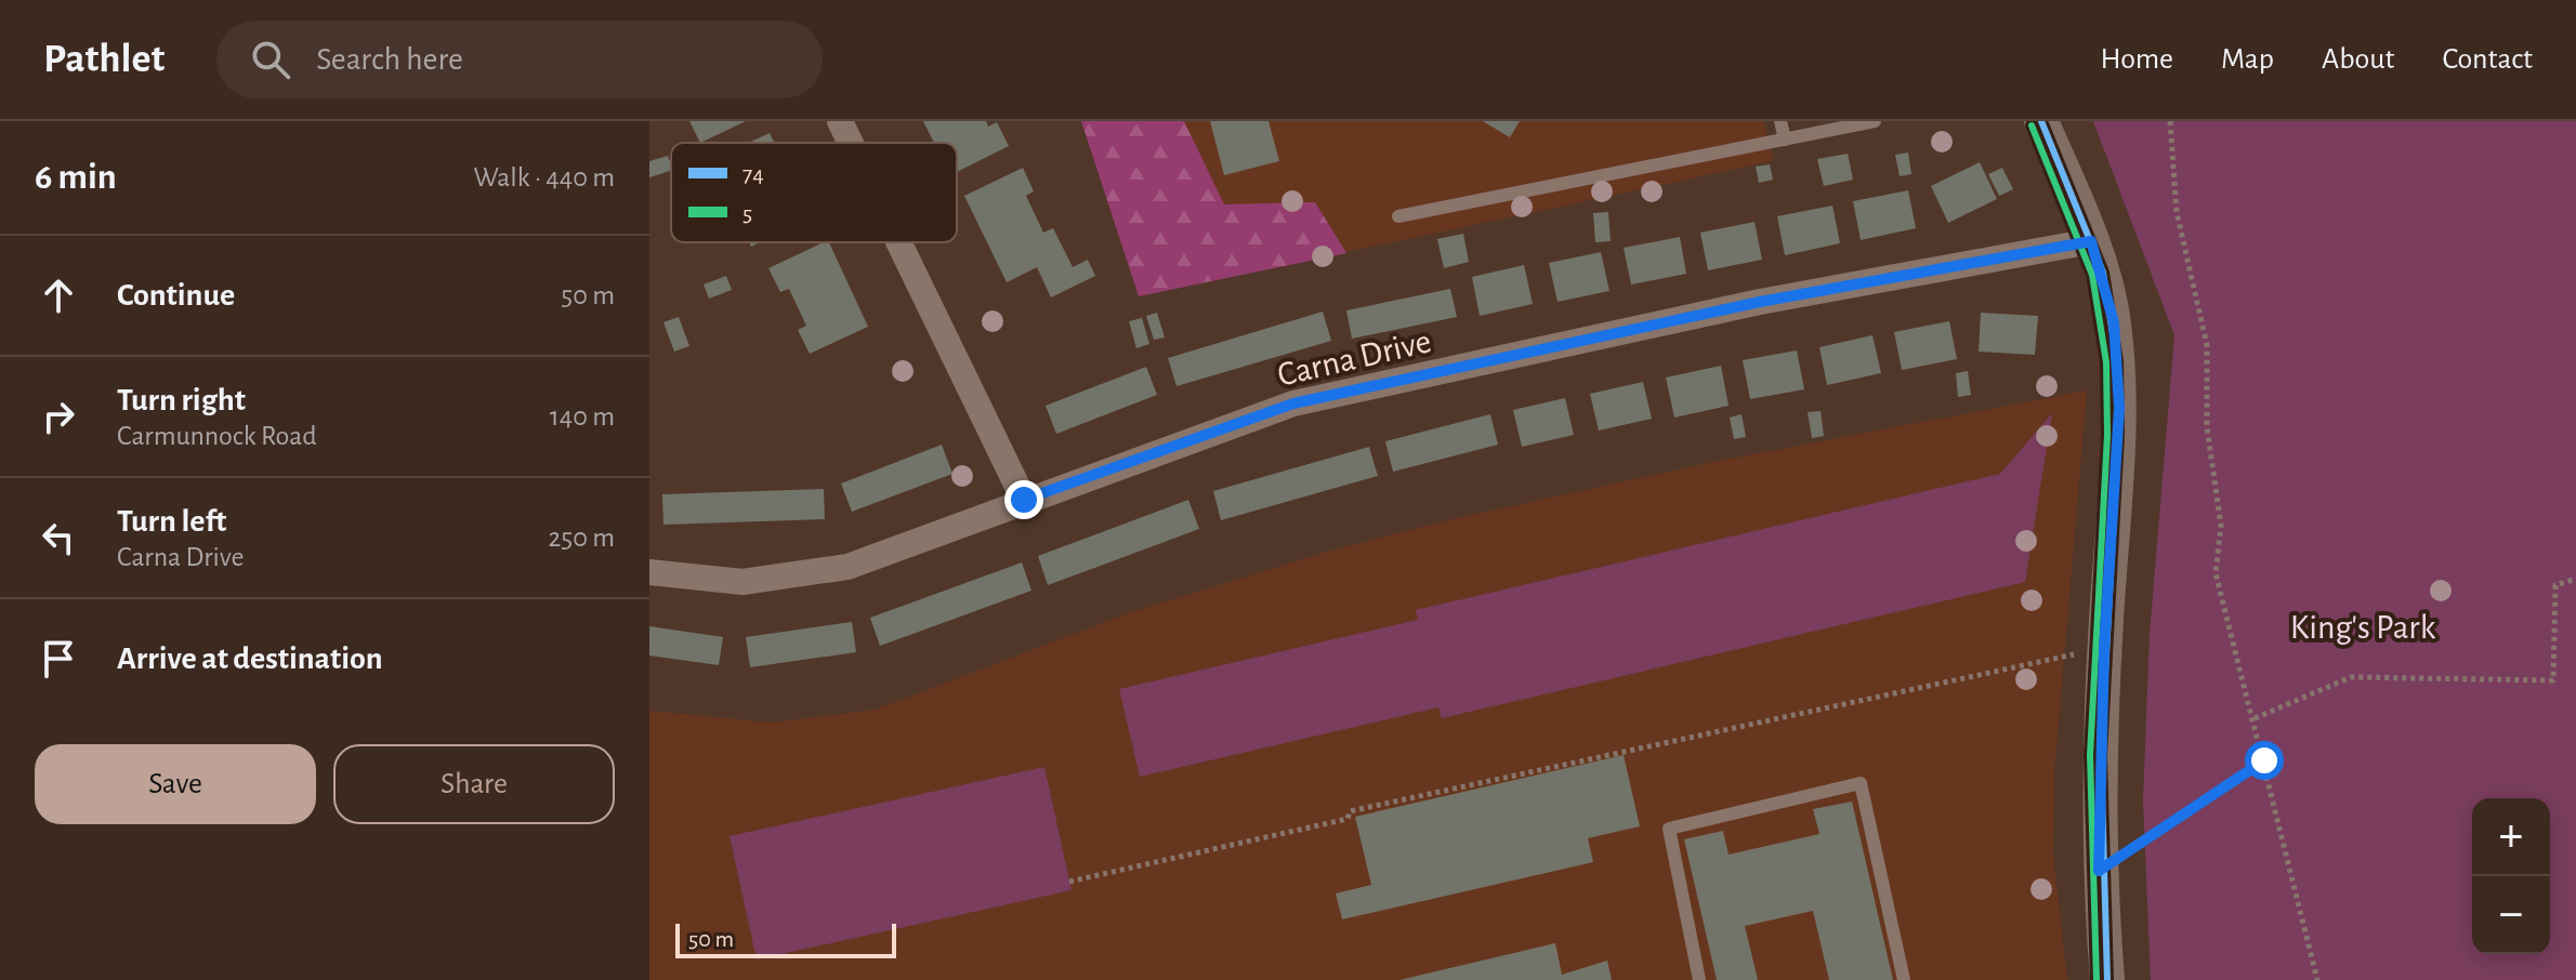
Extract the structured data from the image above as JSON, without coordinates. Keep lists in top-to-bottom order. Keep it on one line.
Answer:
{"streets":{"street":["Carna Drive"]},"parks":["King's Park"],"lines":["transit line 74","transit line 5"],"legend":["74","5"],"scale_bar":"50 m","page":{"header":"Pathlet","search":"Search here","nav":["Home","Map","About","Contact"],"heading":["6 min","Walk · 440 m"],"list":[["Continue","50 m"],["Turn right","Carmunnock Road","140 m"],["Turn left","Carna Drive","250 m"],"Arrive at destination"],"buttons":["Save","Share"],"map_buttons":["+","−"],"scale":"50 m"}}
